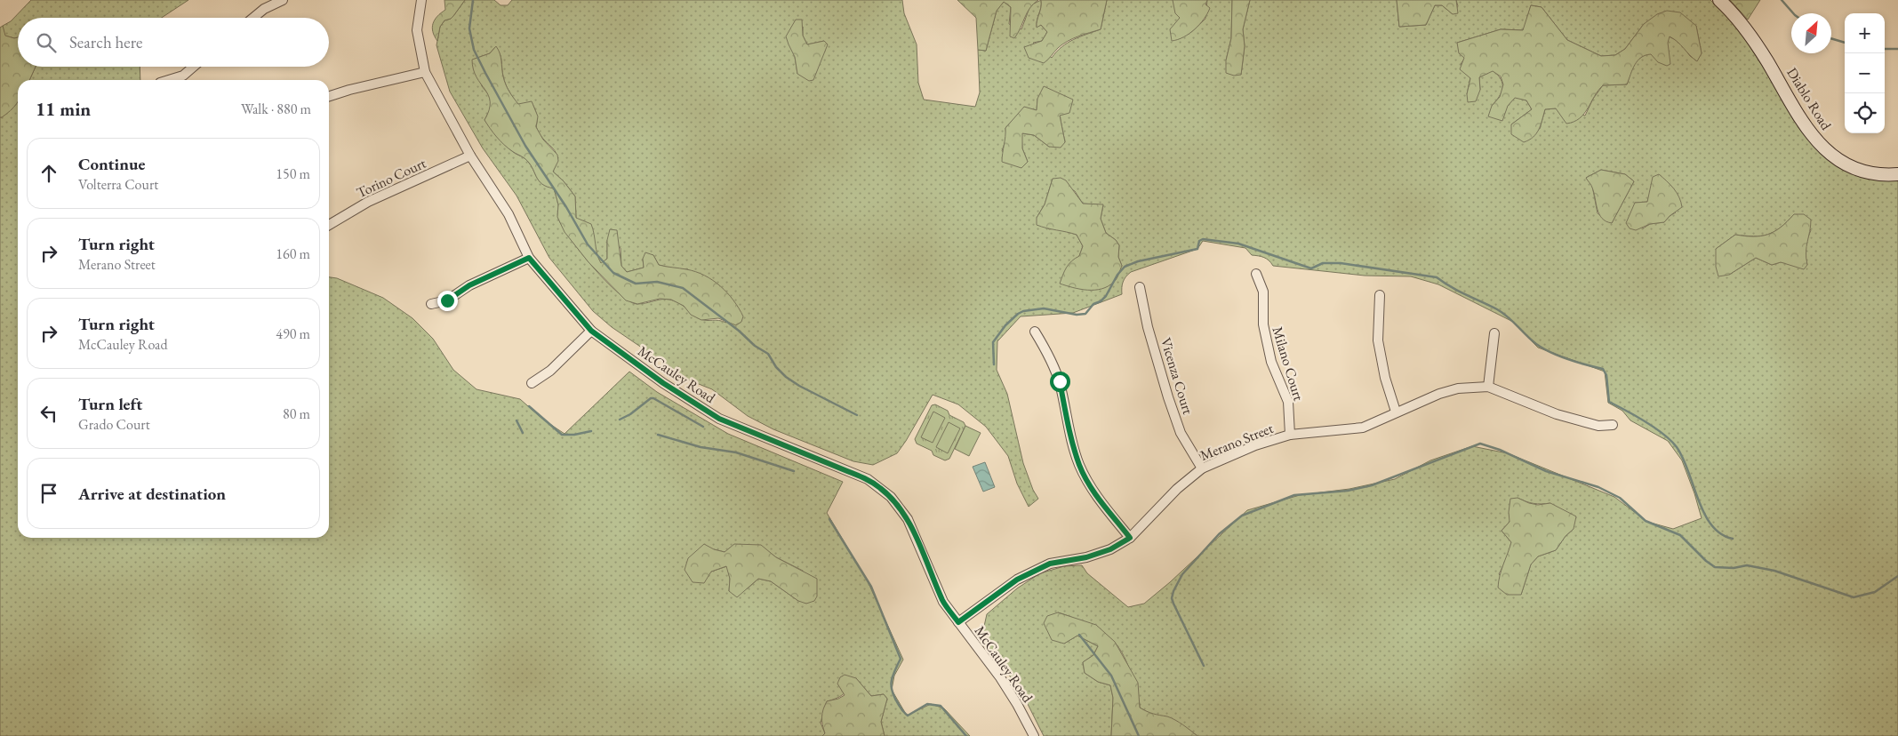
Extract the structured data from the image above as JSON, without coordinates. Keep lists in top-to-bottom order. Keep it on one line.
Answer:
{"streets":{"street":["Diablo Road","Torino Court","Milano Court","McCauley Road","Vicenza Court","Merano Street"]},"crossings":[["Torino Court","McCauley Road"],["Milano Court","Merano Street"],["McCauley Road","Merano Street"],["Vicenza Court","Merano Street"]],"north":"top right","page":{"map_buttons":["+","−"],"search":"Search here","heading":["11 min","Walk · 880 m"],"list":[["Continue","Volterra Court","150 m"],["Turn right","Merano Street","160 m"],["Turn right","McCauley Road","490 m"],["Turn left","Grado Court","80 m"],"Arrive at destination"]}}
